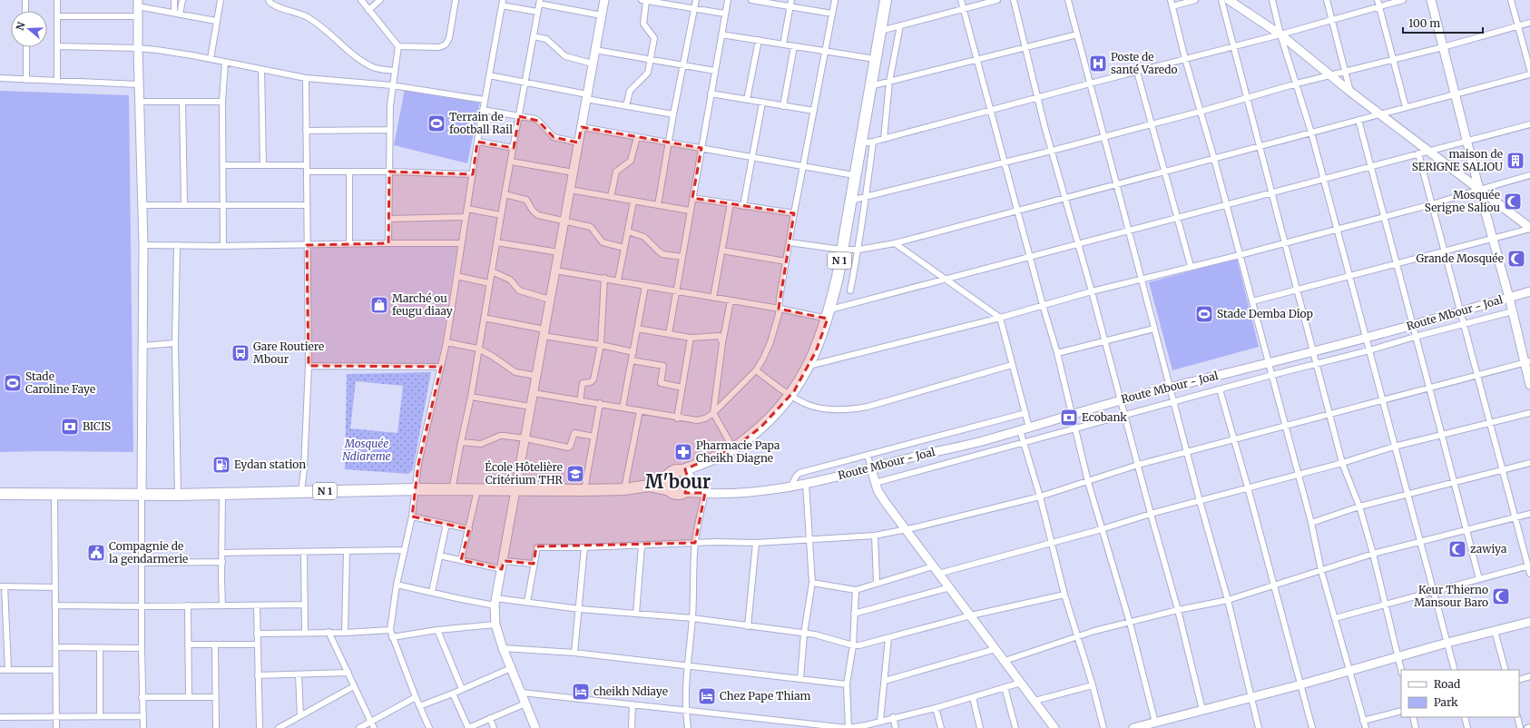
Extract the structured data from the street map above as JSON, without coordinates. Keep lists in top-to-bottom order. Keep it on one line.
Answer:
{"streets":{"highway":["N 1"],"main road":["Route Mbour - Joal"]},"crossings":[["N 1","Route Mbour - Joal"]],"districts":["M'bour"],"parks":["Mosquée Ndiareme"],"places":{"hospital":["Poste de santé Varedo"],"sports":["Terrain de football Rail","Stade Demba Diop","Stade Caroline Faye"],"building":["maison de SERIGNE SALIOU"],"mosque":["Mosquée Serigne Saliou","Grande Mosquée","zawiya","Keur Thierno Mansour Baro"],"shop":["Marché ou feugu diaay"],"bus stop":["Gare Routiere Mbour"],"bank":["Ecobank","BICIS"],"pharmacy":["Pharmacie Papa Cheikh Diagne"],"fuel station":["Eydan station"],"school or university":["École Hôtelière Critérium THR"],"public building":["Compagnie de la gendarmerie"],"hotel":["cheikh Ndiaye","Chez Pape Thiam"]},"legend":["Road","Park"],"scale_bar":"100 m","north":"left"}
